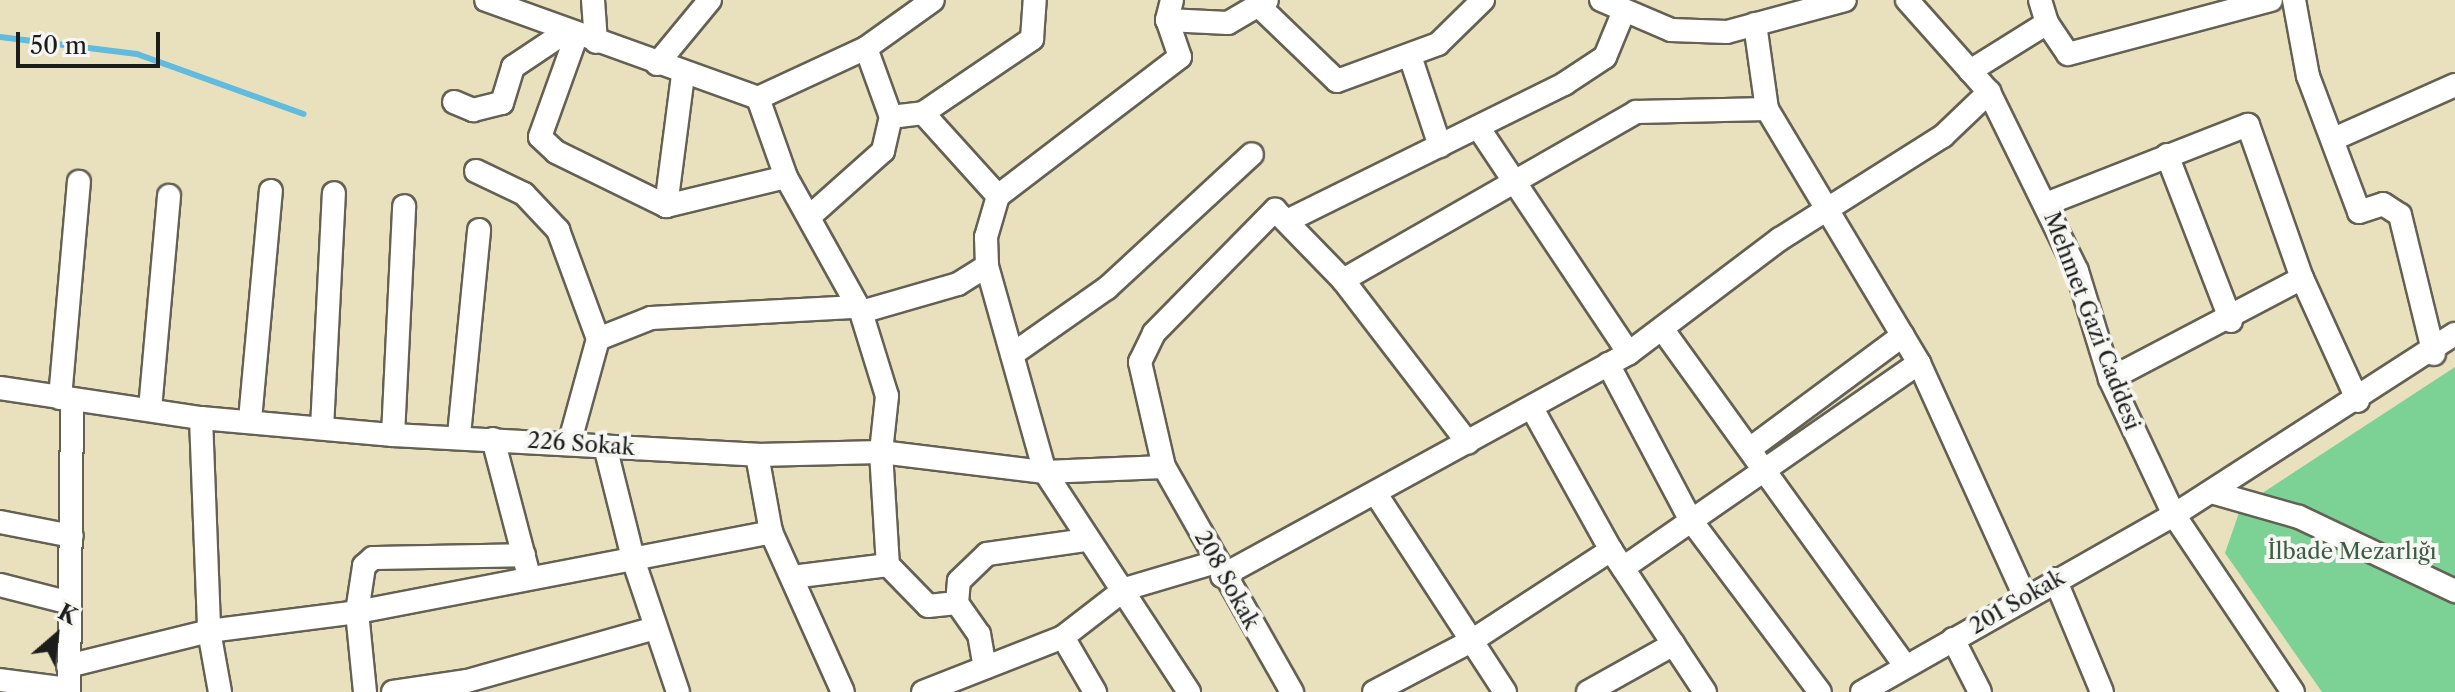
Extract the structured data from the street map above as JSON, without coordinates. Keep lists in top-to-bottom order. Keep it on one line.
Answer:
{"streets":{"street":["Mehmet Gazi Caddesi","226 Sokak","208 Sokak","201 Sokak"]},"crossings":[["Mehmet Gazi Caddesi","201 Sokak"],["226 Sokak","208 Sokak"]],"parks":["İlbade Mezarlığı"],"scale_bar":"50 m","north":"top right"}
